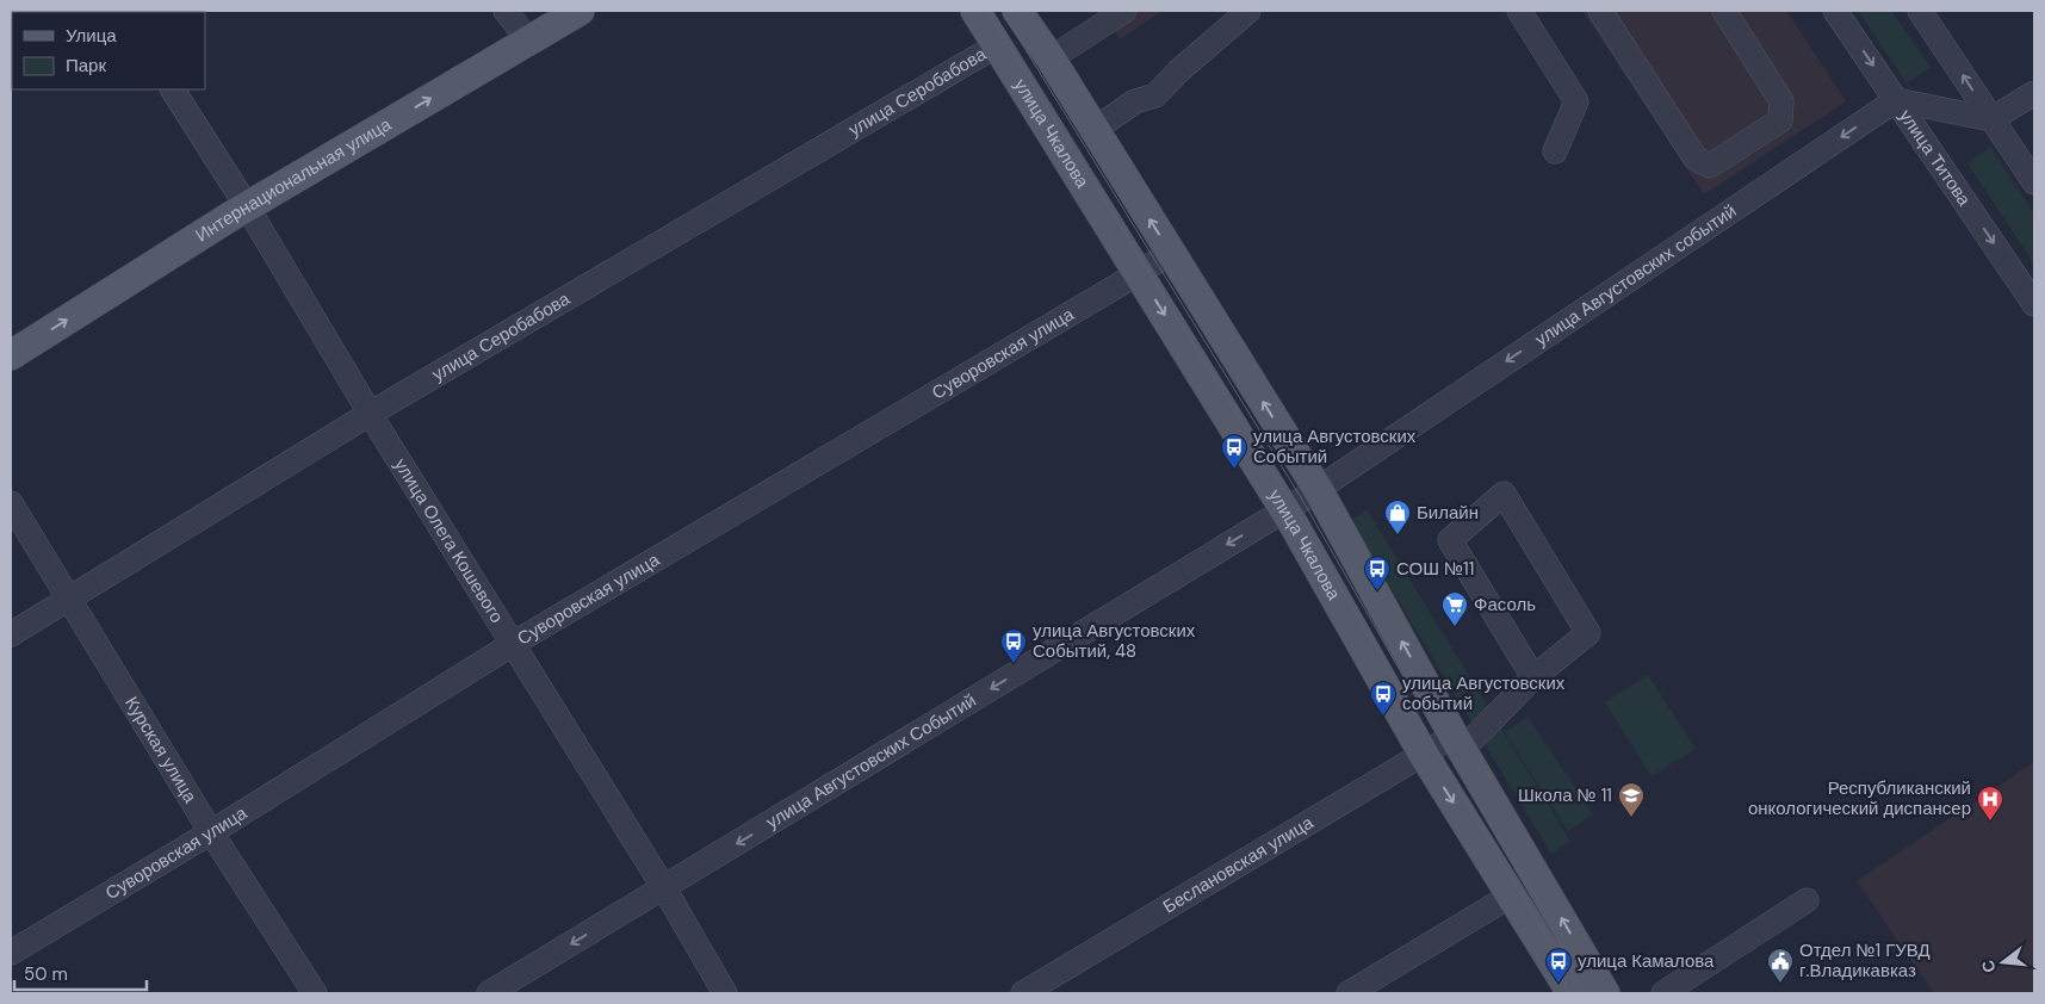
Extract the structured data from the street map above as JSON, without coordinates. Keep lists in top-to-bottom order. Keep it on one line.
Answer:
{"streets":{"main road":["улица Чкалова","Интернациональная улица"],"street":["улица Серобабова","улица Титова","улица Августовских событий","Суворовская улица","улица Олега Кошевого","Курская улица","улица Августовских Событий","Беслановская улица"]},"crossings":[["улица Серобабова","улица Чкалова"],["улица Серобабова","улица Олега Кошевого"],["улица Серобабова","Курская улица"],["улица Чкалова","улица Августовских событий"],["улица Чкалова","Суворовская улица"],["улица Чкалова","улица Августовских Событий"],["улица Чкалова","Беслановская улица"],["улица Титова","улица Августовских событий"],["Интернациональная улица","улица Олега Кошевого"],["улица Августовских событий","улица Августовских Событий"],["Суворовская улица","улица Олега Кошевого"],["Суворовская улица","Курская улица"],["улица Олега Кошевого","улица Августовских Событий"]],"one_way":["Интернациональная улица","улица Августовских событий","улица Августовских Событий"],"places":{"bus stop":["улица Августовских Событий","СОШ №11","улица Августовских Событий, 48","улица Августовских событий","улица Камалова"],"shop":["Билайн"],"supermarket":["Фасоль"],"school or university":["Школа № 11"],"hospital":["Республиканский онкологический диспансер"],"public building":["Отдел №1 ГУВД г.Владикавказ"]},"legend":["Улица","Парк"],"scale_bar":"50 m","north":"left"}
